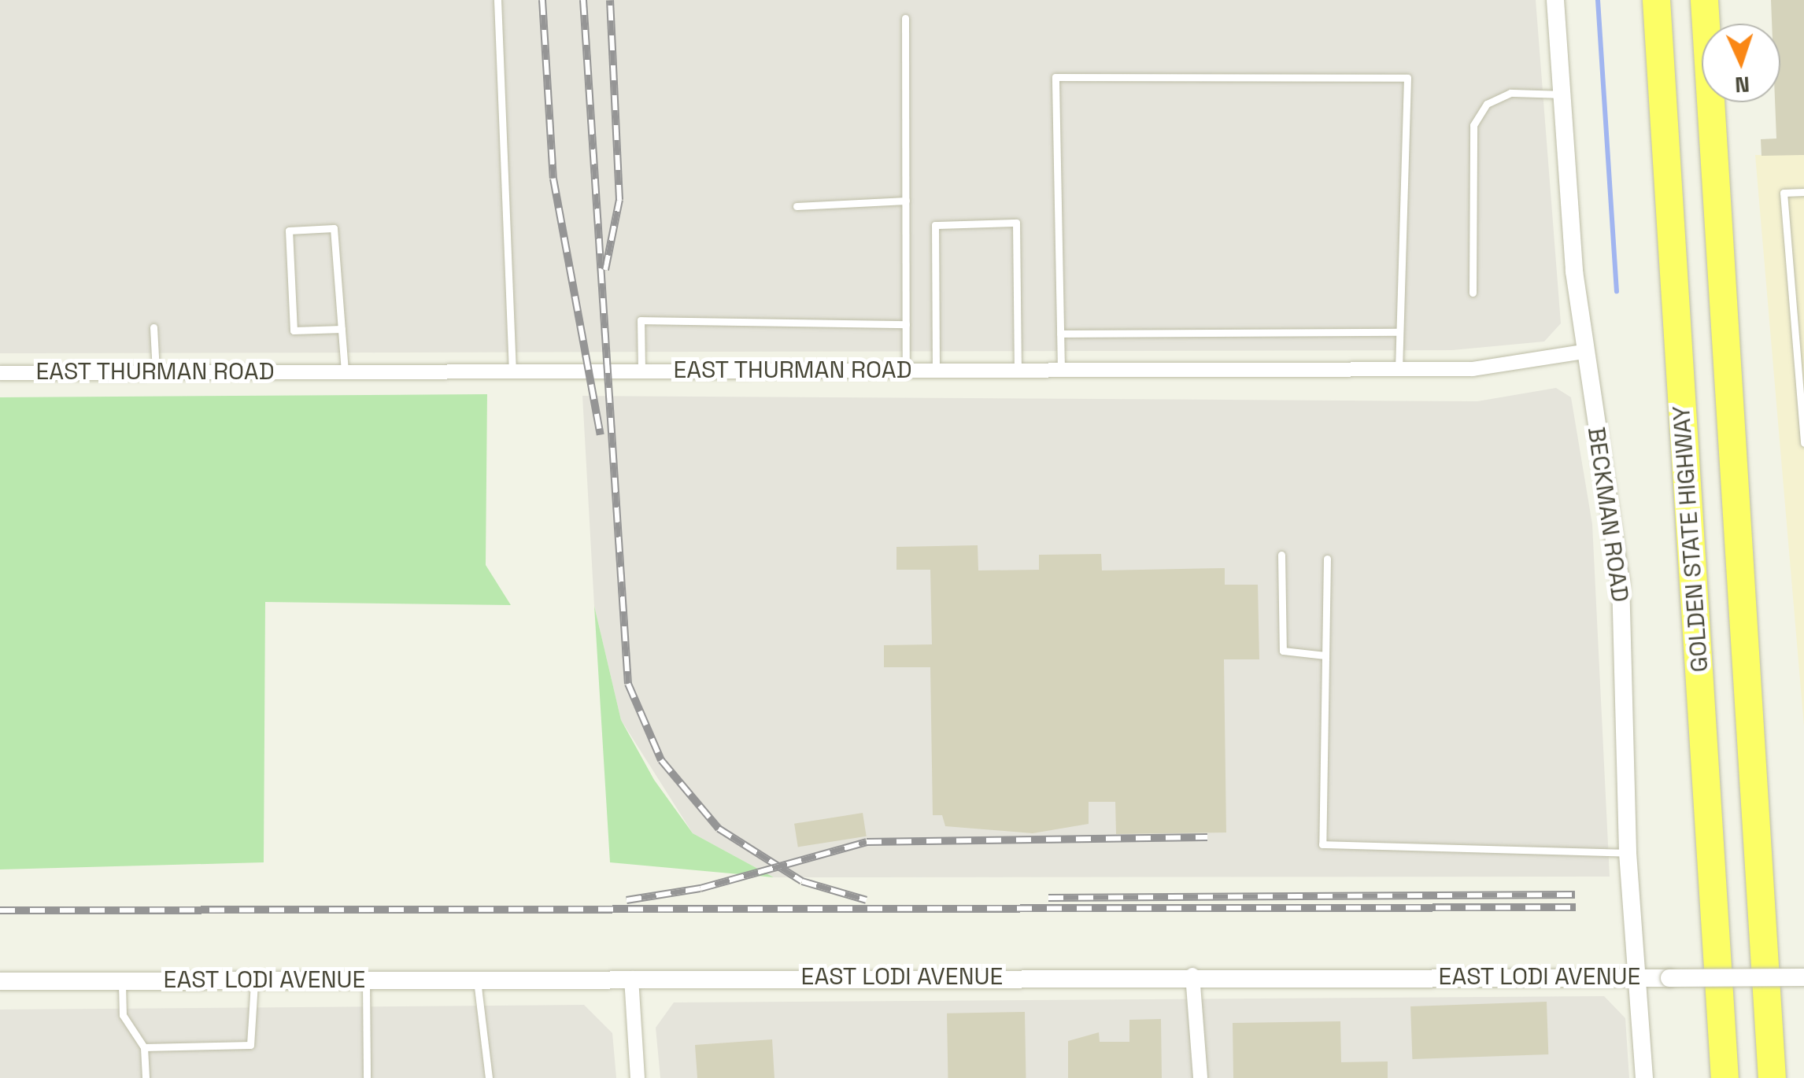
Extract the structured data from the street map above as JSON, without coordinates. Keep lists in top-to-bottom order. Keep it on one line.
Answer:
{"streets":{"highway":["GOLDEN STATE HIGHWAY"],"street":["EAST THURMAN ROAD","BECKMAN ROAD","EAST LODI AVENUE"]},"crossings":[["EAST THURMAN ROAD","BECKMAN ROAD"],["BECKMAN ROAD","EAST LODI AVENUE"]],"north":"bottom"}
